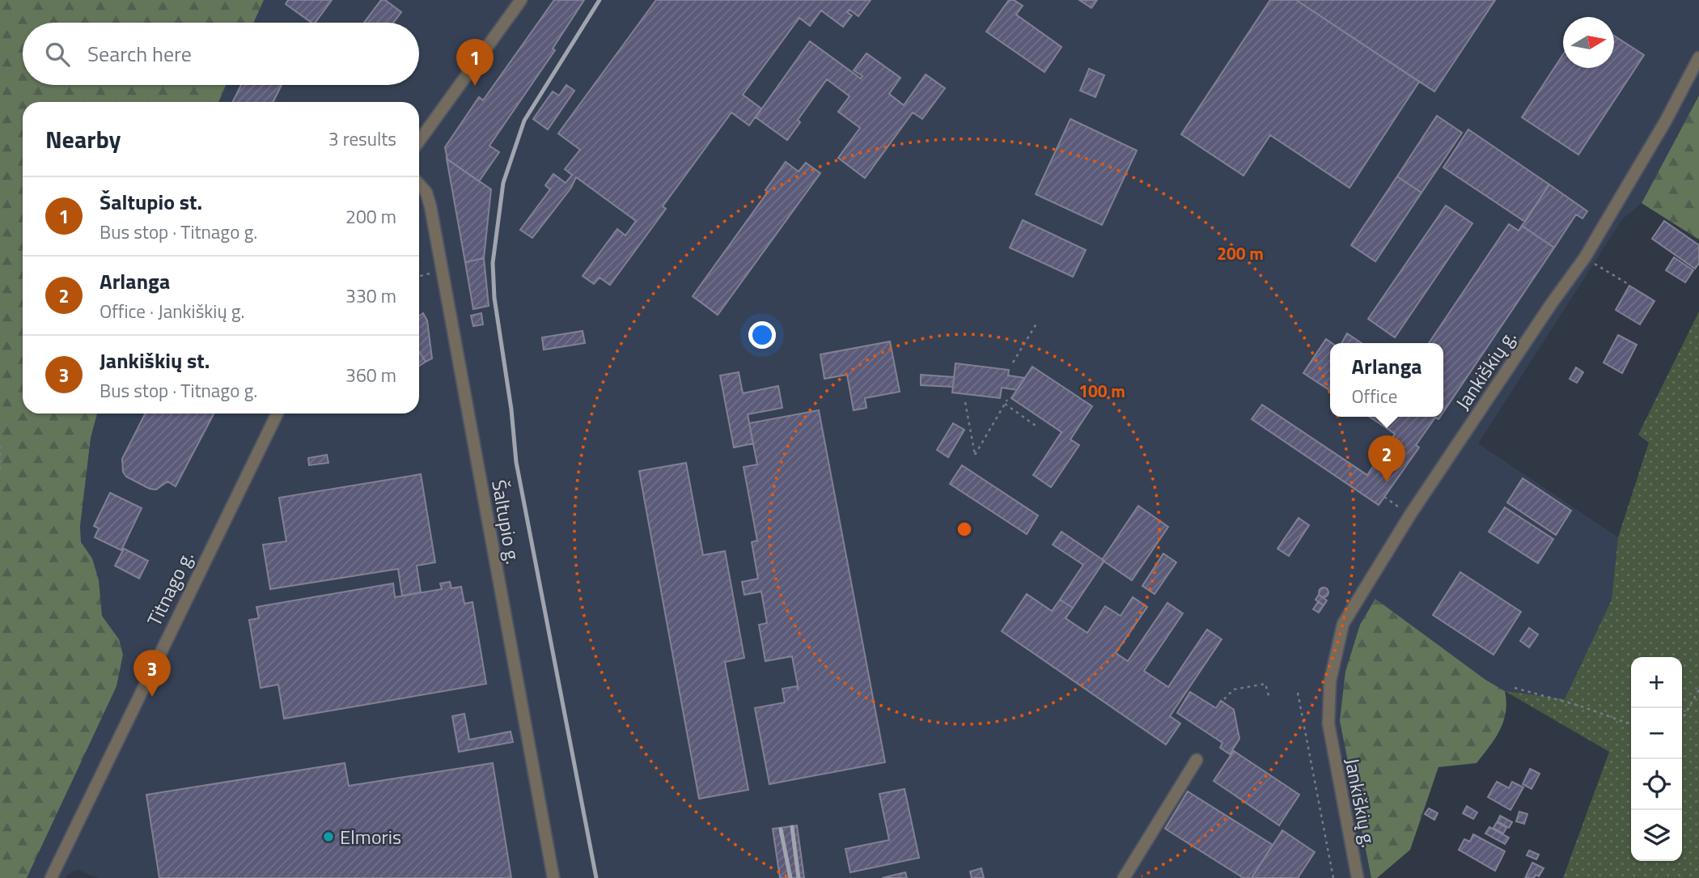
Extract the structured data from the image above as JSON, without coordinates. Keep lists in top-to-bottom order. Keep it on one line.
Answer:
{"streets":{"street":["Jankiškių g.","Šaltupio g.","Titnago g."]},"places":["Elmoris"],"north":"right","page":{"search":"Search here","pins":["1","2","3"],"heading":["Nearby","3 results"],"list":[{"mark":"1","name":"Šaltupio st.","note":"Bus stop · Titnago g.","value":"200 m"},{"mark":"2","name":"Arlanga","note":"Office · Jankiškių g.","value":"330 m"},{"mark":"3","name":"Jankiškių st.","note":"Bus stop · Titnago g.","value":"360 m"}],"popup":["Arlanga","Office"],"map_buttons":["+","−"]},"rings":["200 m","100 m"]}
